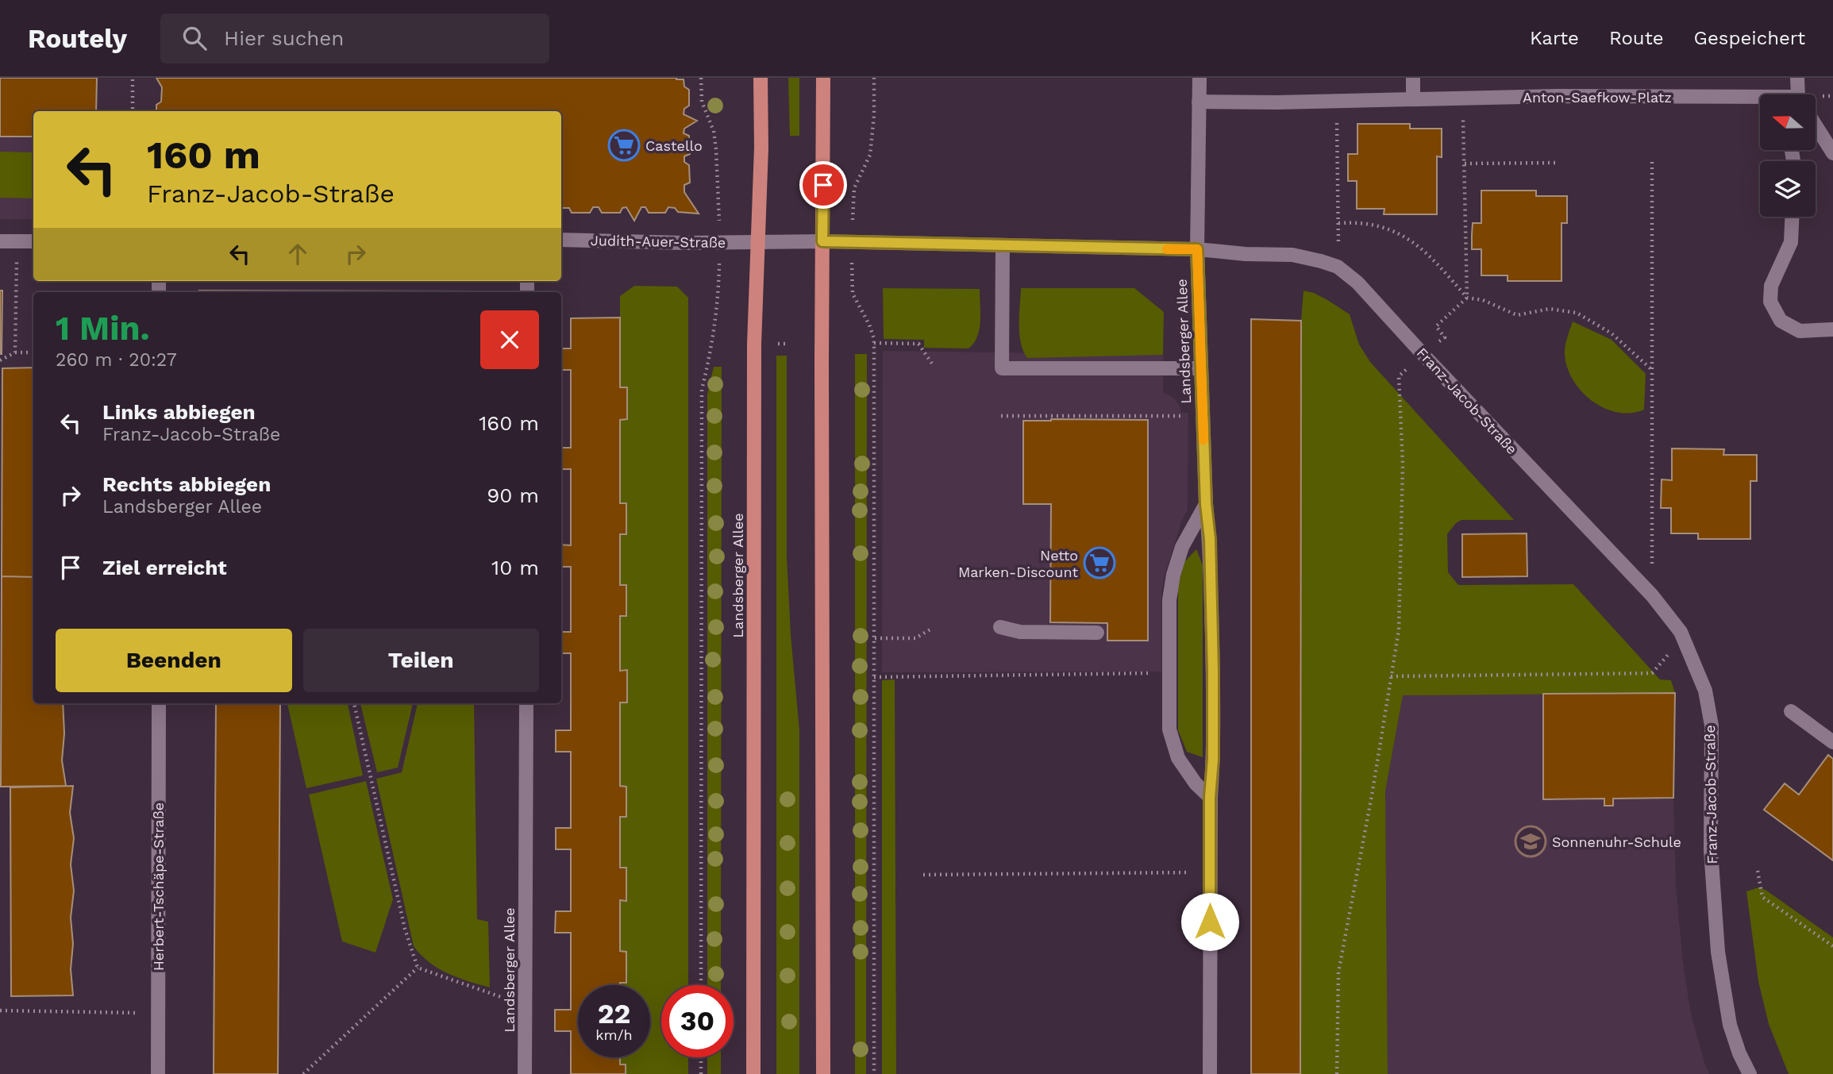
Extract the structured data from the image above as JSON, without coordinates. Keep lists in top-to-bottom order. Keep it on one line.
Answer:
{"streets":{"main road":["Landsberger Allee"],"street":["Anton-Saefkow-Platz","Judith-Auer-Straße","Franz-Jacob-Straße","Herbert-Tschäpe-Straße"]},"crossings":[["Anton-Saefkow-Platz","Landsberger Allee"],["Judith-Auer-Straße","Landsberger Allee"],["Judith-Auer-Straße","Franz-Jacob-Straße"],["Landsberger Allee","Franz-Jacob-Straße"]],"places":{"supermarket":["Castello","Netto Marken-Discount"],"school or university":["Sonnenuhr-Schule"]},"north":"left","page":{"header":"Routely","search":"Hier suchen","nav":["Karte","Route","Gespeichert"],"turn":["160 m","Franz-Jacob-Straße"],"heading":["1 Min.","260 m · 20:27"],"list":[{"name":"Links abbiegen","note":"Franz-Jacob-Straße","value":"160 m"},{"name":"Rechts abbiegen","note":"Landsberger Allee","value":"90 m"},{"name":"Ziel erreicht","value":"10 m"}],"buttons":["Beenden","Teilen"],"speed":"22 km/h","limit":"30"}}
